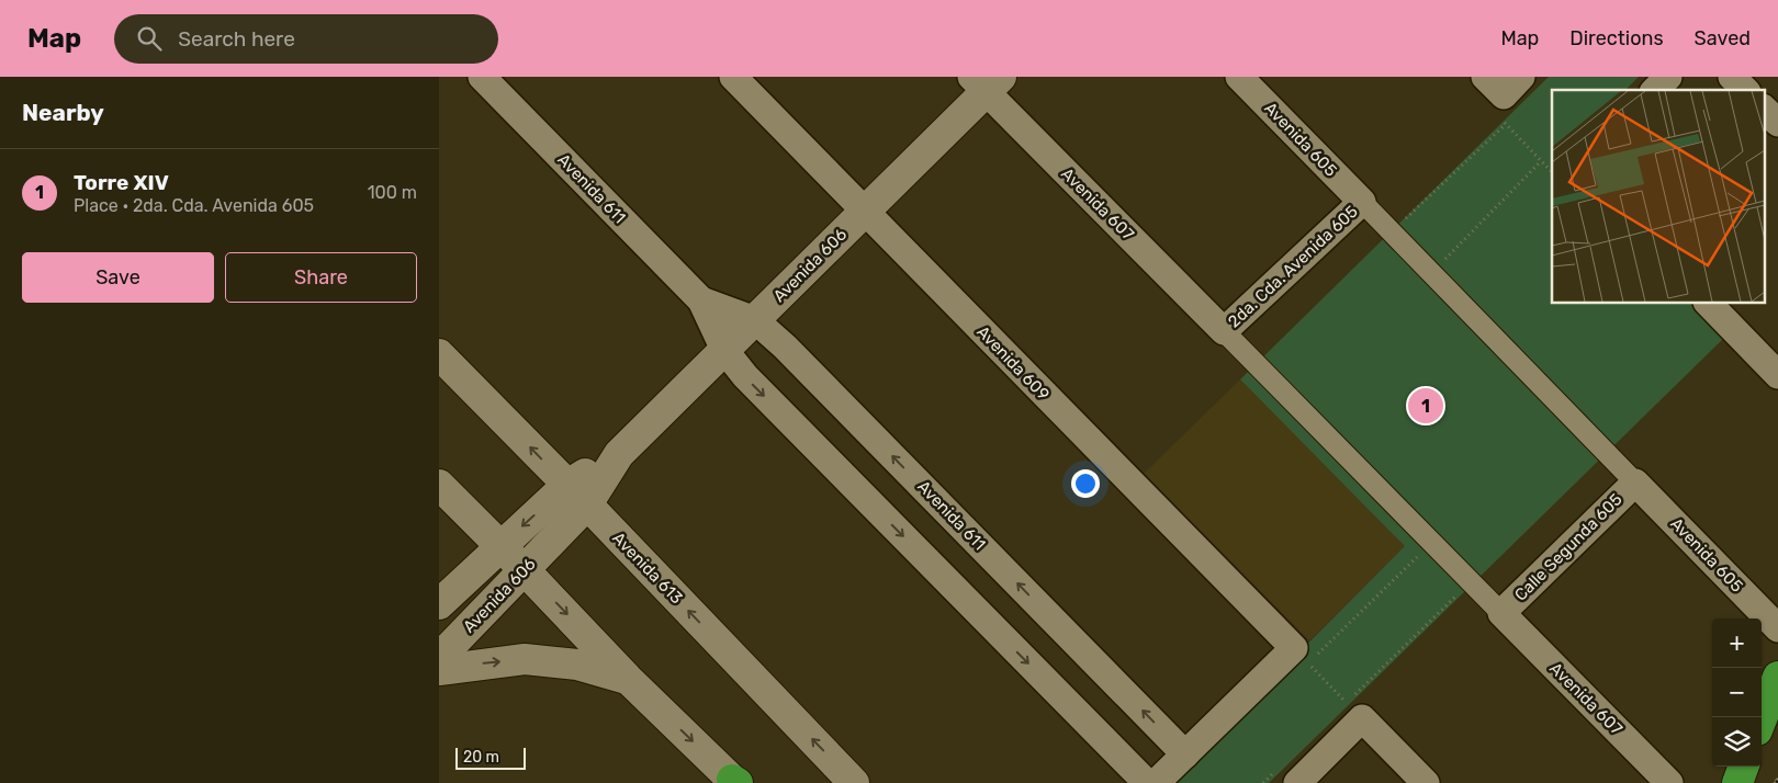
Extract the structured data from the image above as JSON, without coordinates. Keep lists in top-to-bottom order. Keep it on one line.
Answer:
{"streets":{"street":["Avenida 605","Avenida 611","Avenida 607","Avenida 606","2da. Cda. Avenida 605","Avenida 609","Calle Segunda 605","Avenida 613"]},"crossings":[["Avenida 605","2da. Cda. Avenida 605"],["Avenida 605","Calle Segunda 605"],["Avenida 611","Avenida 606"],["Avenida 607","Avenida 606"],["Avenida 607","2da. Cda. Avenida 605"],["Avenida 607","Calle Segunda 605"],["Avenida 606","Avenida 609"],["Avenida 606","Avenida 613"]],"scale_bar":"20 m","page":{"header":"Map","search":"Search here","nav":["Map","Directions","Saved"],"heading":"Nearby","list":[{"mark":"1","name":"Torre XIV","note":"Place · 2da. Cda. Avenida 605","value":"100 m"}],"buttons":["Save","Share"],"pins":"1","map_buttons":["+","−"],"scale":"20 m"}}
